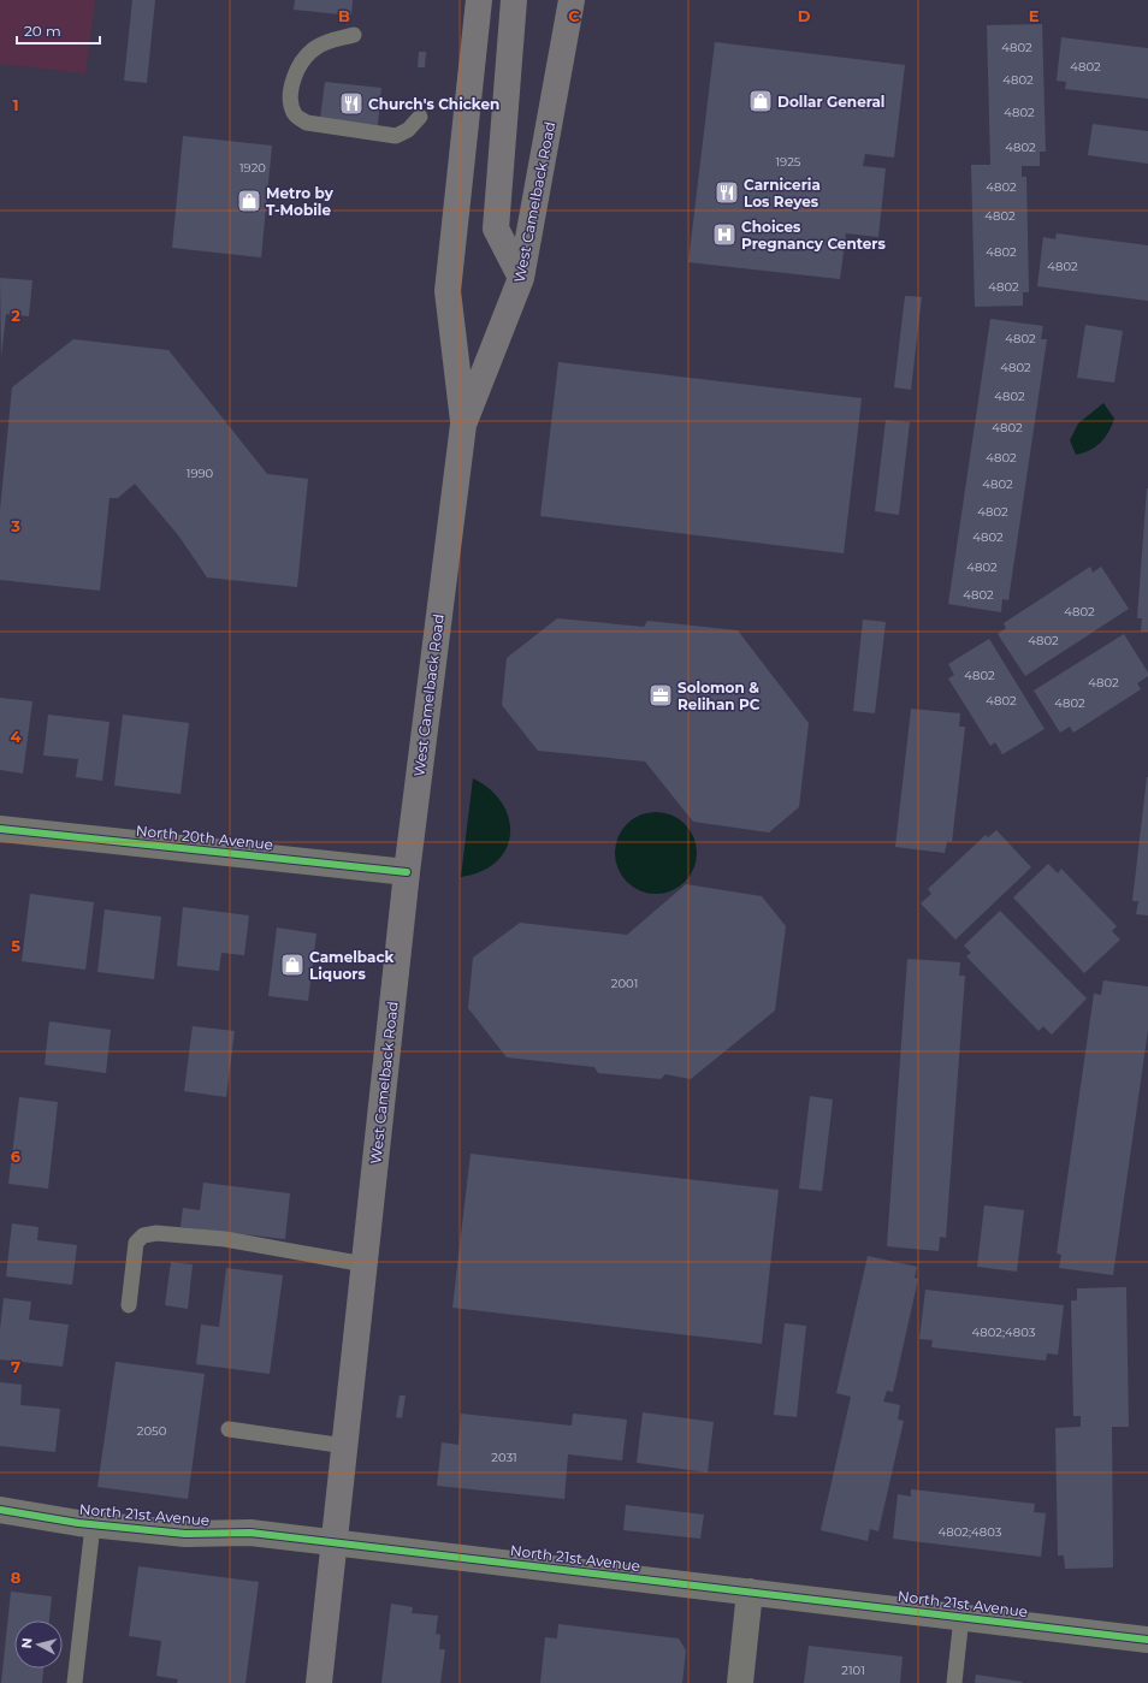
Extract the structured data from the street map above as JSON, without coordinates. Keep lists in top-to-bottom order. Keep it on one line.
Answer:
{"streets":{"main road":["West Camelback Road"],"street":["North 20th Avenue","North 21st Avenue"]},"crossings":[["West Camelback Road","North 20th Avenue"],["West Camelback Road","North 21st Avenue"]],"places":{"shop":["Dollar General","Metro by T-Mobile","Camelback Liquors"],"restaurant":["Church's Chicken","Carniceria Los Reyes"],"hospital":["Choices Pregnancy Centers"],"office":["Solomon & Relihan PC"]},"house_numbers":["4802","4802","4802","4802","4802","1925","1920","4802","4802","4802","4802","4802","4802","4802","4802","4802","4802","1990","4802","4802","4802","4802","4802","4802","4802","4802","4802","4802","4802","2001","4802;4803","2050","2031","4802;4803","2101"],"scale_bar":"20 m","north":"left","grid":{"columns":["B","C","D","E"],"rows":["1","2","3","4","5","6","7","8"]}}
